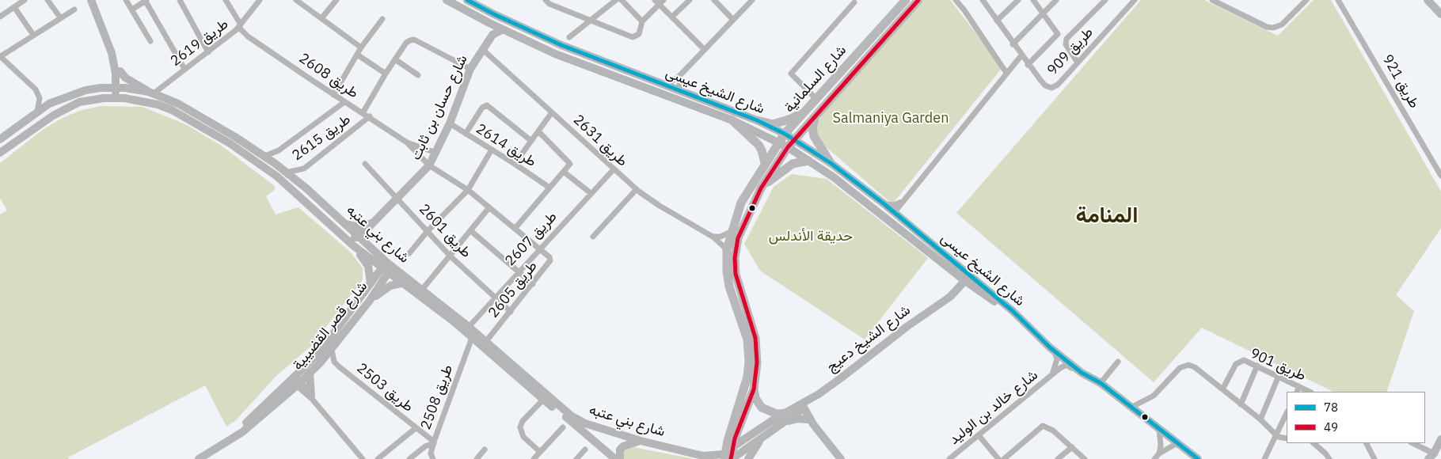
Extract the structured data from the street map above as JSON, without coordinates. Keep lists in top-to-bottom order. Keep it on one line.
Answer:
{"streets":{"main road":["شارع السلمانية","شارع الشيخ عيسى","شارع حسان بن ثابت","شارع بني عتبه","شارع قصر القضيبية","شارع الشيخ دعيج"],"street":["طريق 2619","طريق 909","طريق 2608","طريق 921","طريق 2615","طريق 2631","طريق 2614","طريق 2601","طريق 2607","طريق 2605","طريق 901","طريق 2503","طريق 2508","شارع خالد بن الوليد"]},"crossings":[["طريق 2619","طريق 2608"],["طريق 2619","شارع بني عتبه"],["طريق 2608","شارع حسان بن ثابت"],["طريق 2608","طريق 2615"],["طريق 2608","طريق 2607"],["طريق 2608","طريق 2605"],["شارع السلمانية","شارع الشيخ عيسى"],["شارع السلمانية","طريق 2631"],["شارع السلمانية","شارع بني عتبه"],["شارع السلمانية","شارع الشيخ دعيج"],["شارع الشيخ عيسى","شارع حسان بن ثابت"],["شارع الشيخ عيسى","شارع الشيخ دعيج"],["شارع الشيخ عيسى","شارع خالد بن الوليد"],["شارع حسان بن ثابت","طريق 2615"],["شارع حسان بن ثابت","طريق 2631"],["شارع حسان بن ثابت","طريق 2614"],["شارع حسان بن ثابت","طريق 2601"],["شارع حسان بن ثابت","شارع بني عتبه"],["طريق 2615","شارع بني عتبه"],["طريق 2631","طريق 2607"],["طريق 2601","طريق 2607"],["طريق 2601","طريق 2605"],["شارع بني عتبه","طريق 2607"],["شارع بني عتبه","طريق 2605"],["شارع بني عتبه","شارع قصر القضيبية"],["شارع بني عتبه","شارع الشيخ دعيج"],["شارع بني عتبه","طريق 2508"],["طريق 2607","طريق 2605"],["شارع قصر القضيبية","طريق 2503"],["طريق 2503","طريق 2508"]],"districts":["المنامة"],"parks":["Salmaniya Garden","حديقة الأندلس"],"lines":["transit line 78","transit line 49"],"legend":["78","49"]}
